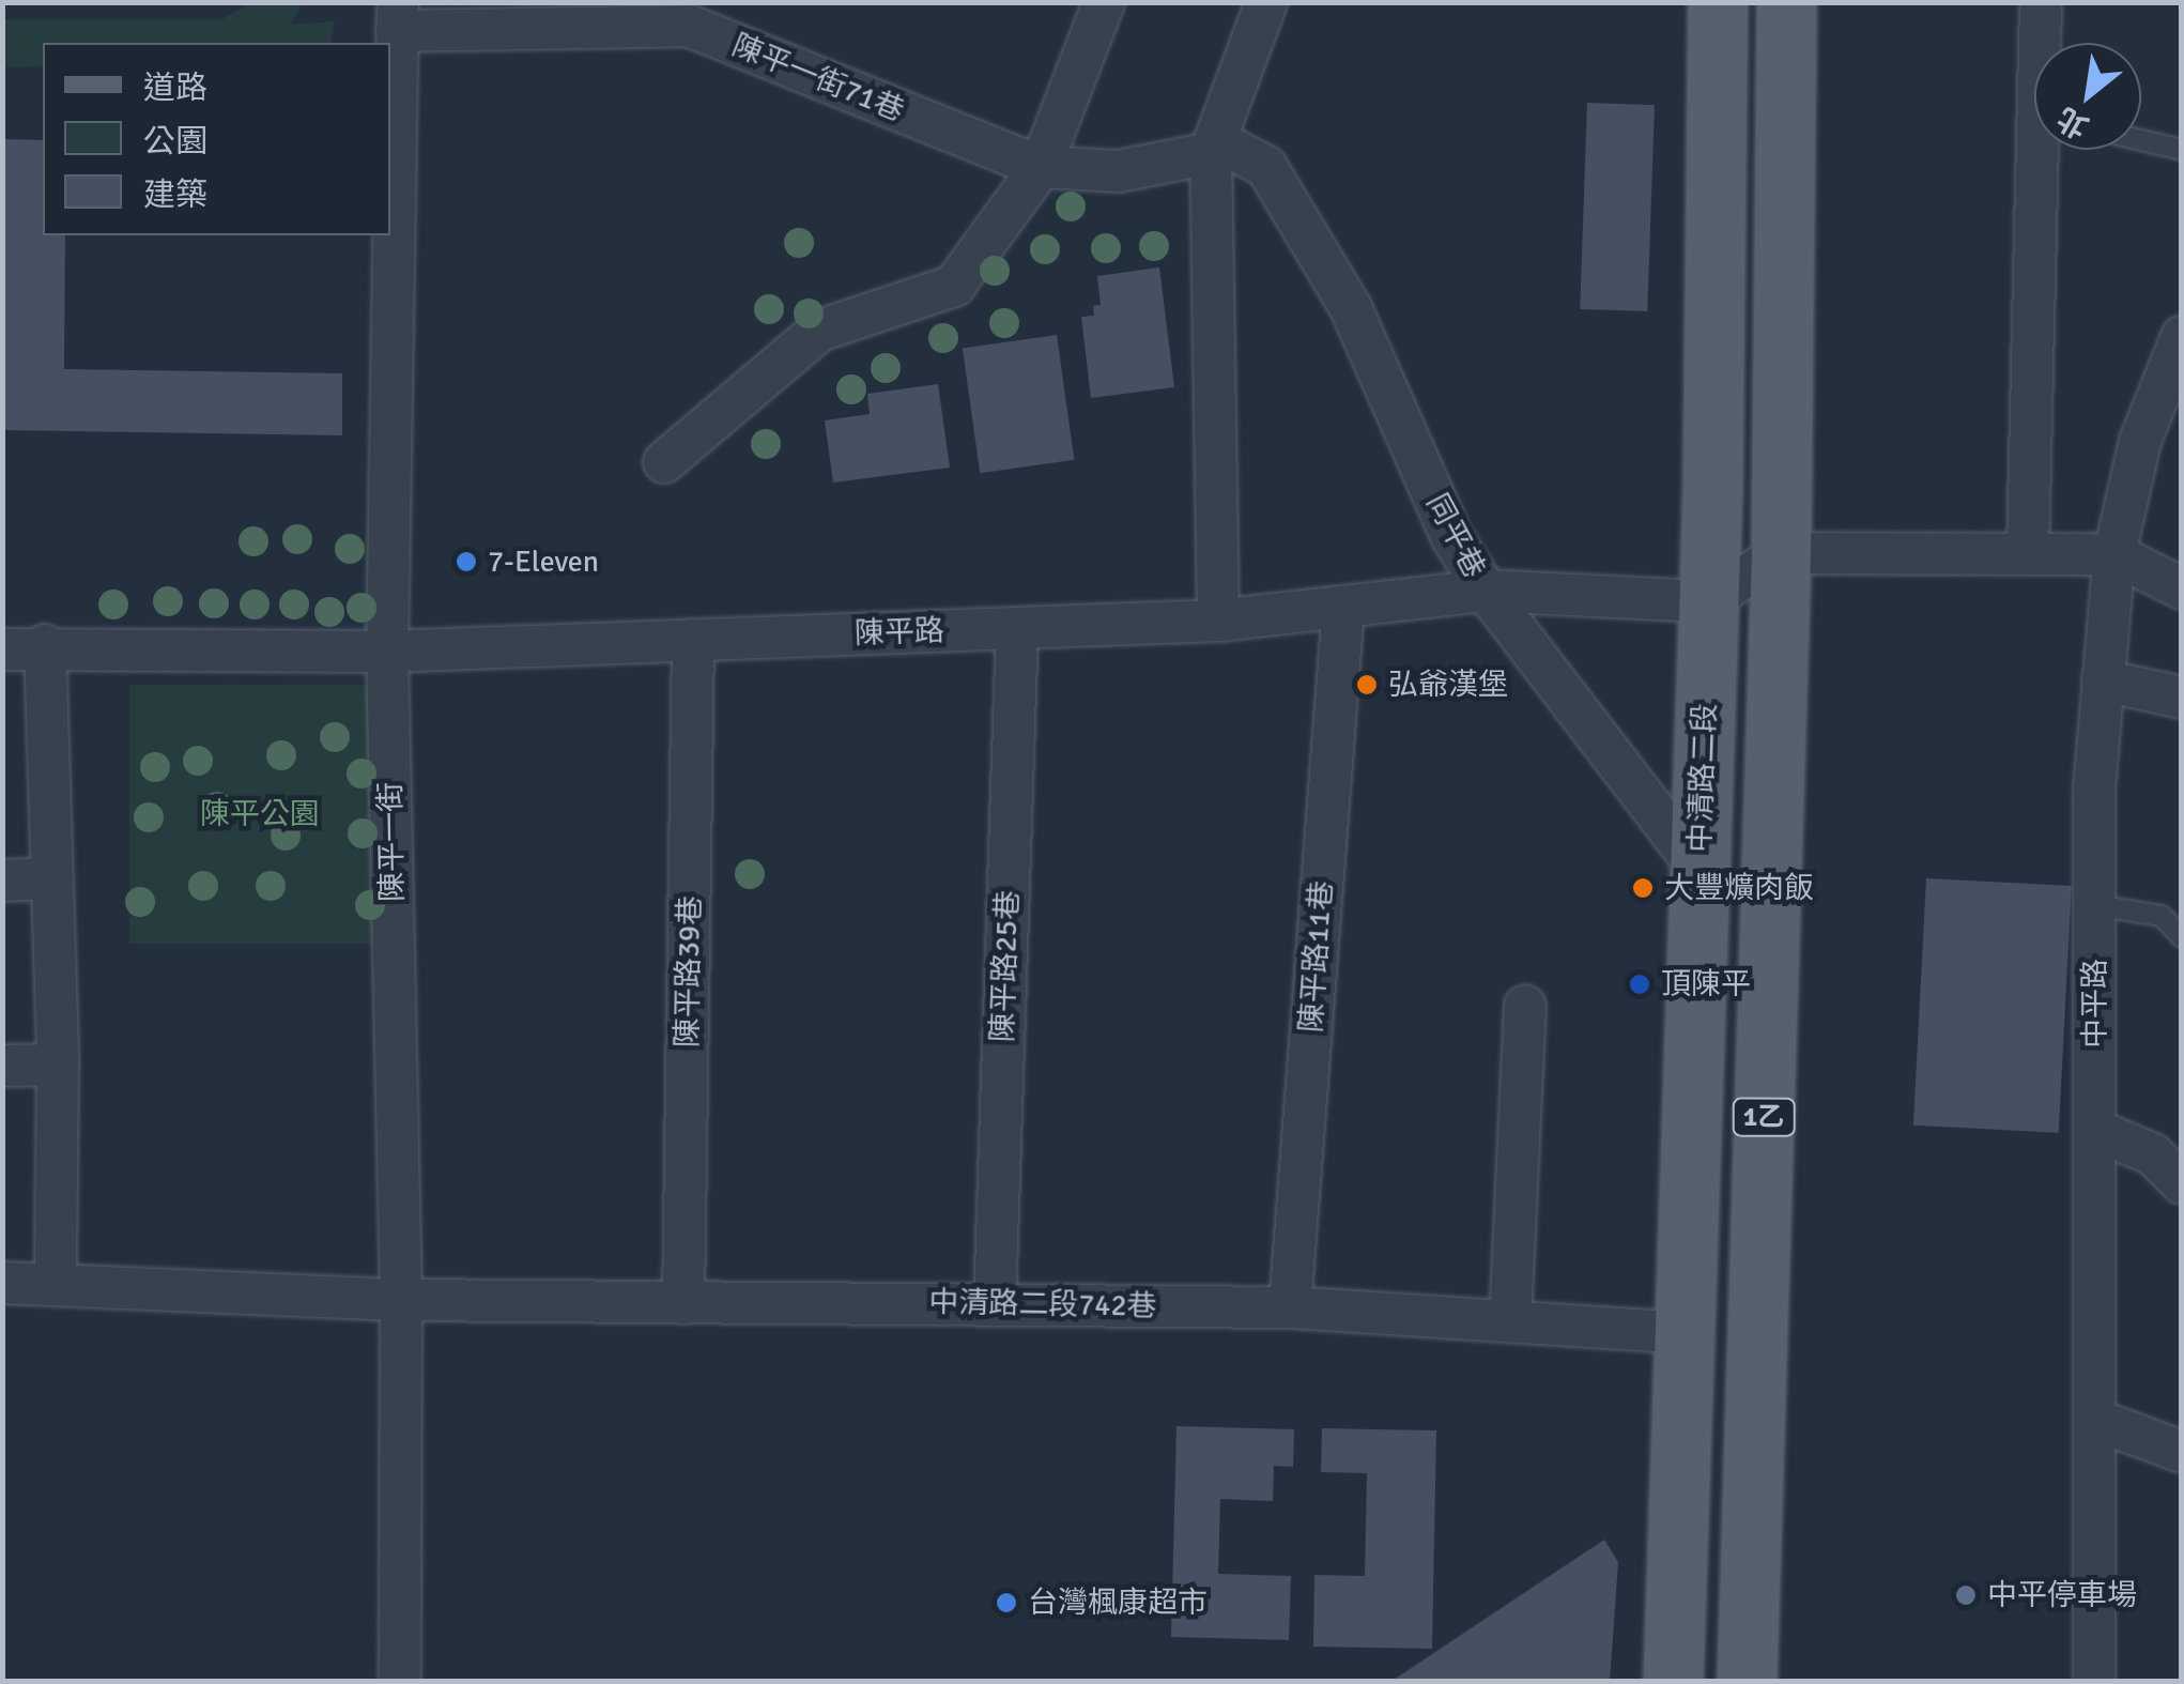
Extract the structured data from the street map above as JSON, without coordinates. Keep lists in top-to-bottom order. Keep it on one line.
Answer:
{"streets":{"main road":["中清路二段","1乙"],"street":["陳平一街71巷","同平巷","陳平路","陳平一街","陳平路11巷","陳平路25巷","陳平路39巷","中平路","中清路二段742巷"]},"crossings":[["陳平一街71巷","陳平一街"],["同平巷","陳平路"],["同平巷","中清路二段"],["陳平路","中清路二段"],["陳平路","陳平一街"],["陳平路","陳平路11巷"],["陳平路","陳平路25巷"],["陳平路","陳平路39巷"],["中清路二段","中清路二段742巷"],["陳平一街","中清路二段742巷"],["陳平路11巷","中清路二段742巷"],["陳平路25巷","中清路二段742巷"],["陳平路39巷","中清路二段742巷"]],"parks":["陳平公園"],"places":["7-Eleven","弘爺漢堡","大豐爌肉飯","頂陳平","中平停車場","台灣楓康超市"],"legend":["道路","公園","建築"],"north":"bottom left"}
